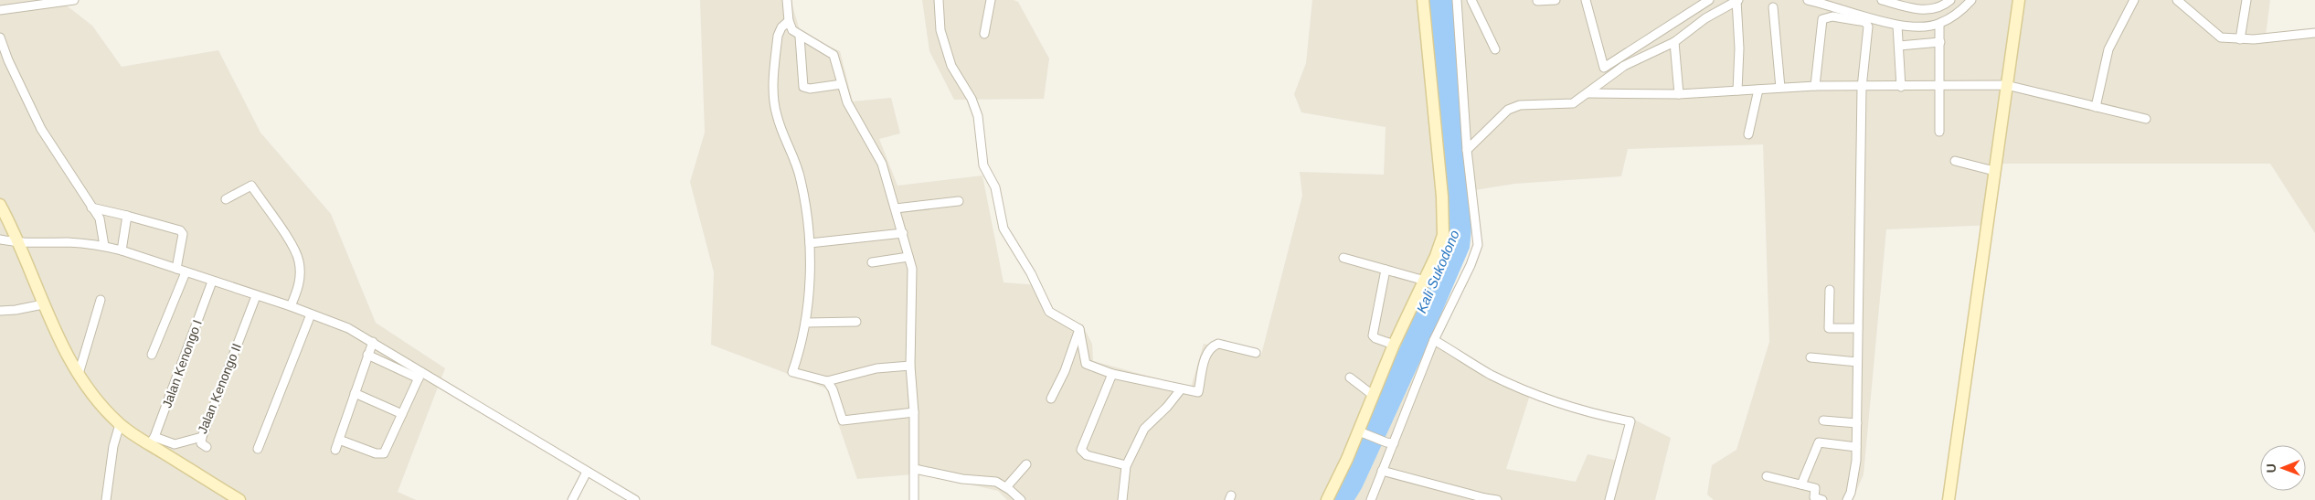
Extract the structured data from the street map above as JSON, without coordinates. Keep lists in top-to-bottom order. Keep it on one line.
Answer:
{"streets":{"street":["Jalan Kenongo I","Jalan Kenongo II"]},"crossings":[["Jalan Kenongo I","Jalan Kenongo II"]],"water":["Kali Sukodono"],"north":"left"}
